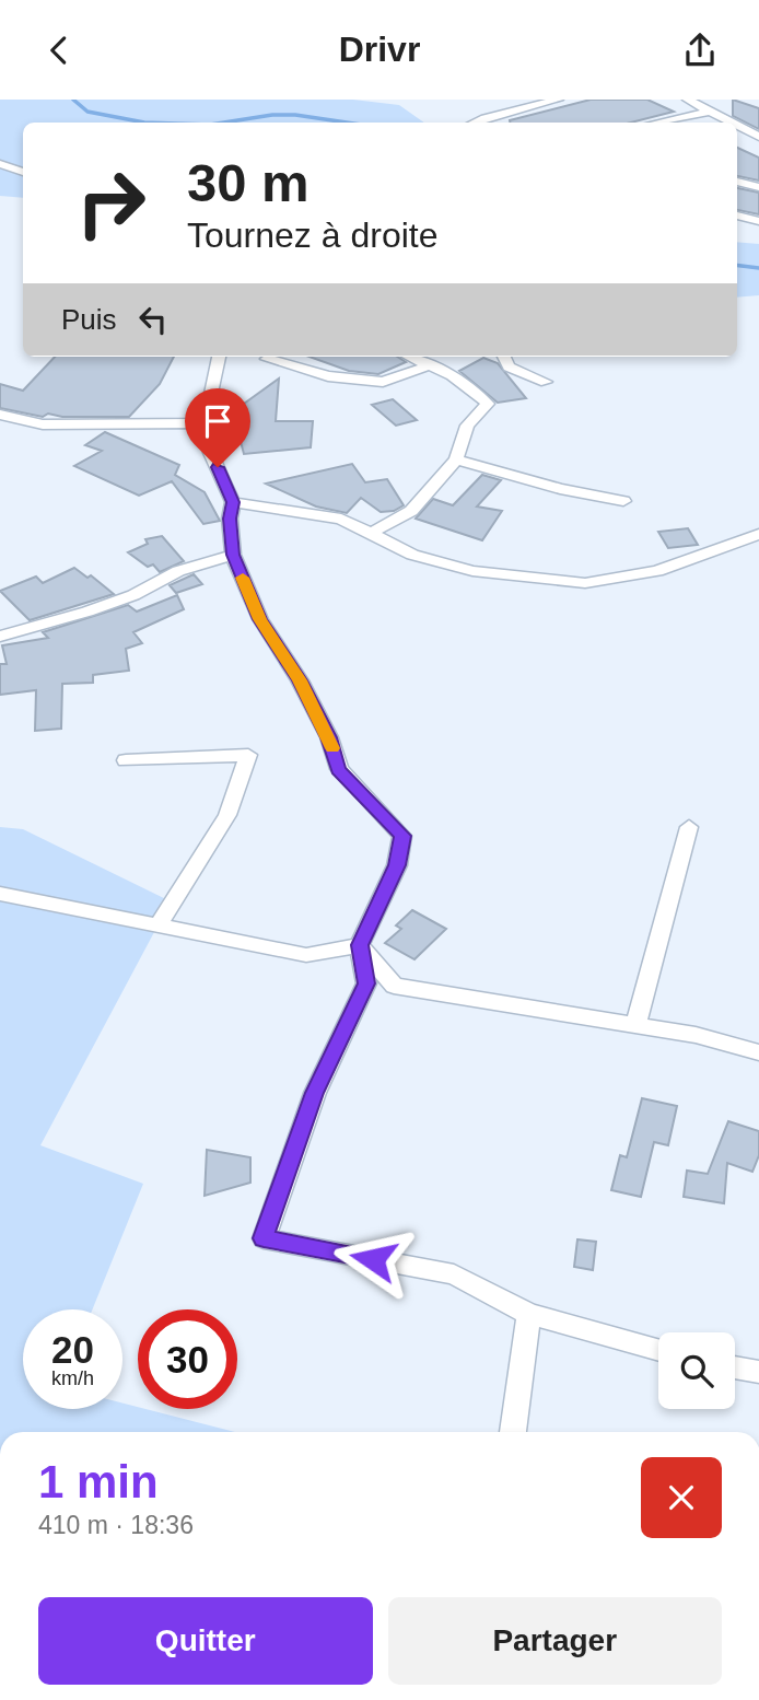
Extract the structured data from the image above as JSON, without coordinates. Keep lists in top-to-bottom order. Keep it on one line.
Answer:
{"page":{"header":"Drivr","turn":["30 m","Tournez à droite"],"then":"Puis","speed":"20 km/h","limit":"30","heading":["1 min","410 m · 18:36"],"buttons":["Quitter","Partager"]}}
